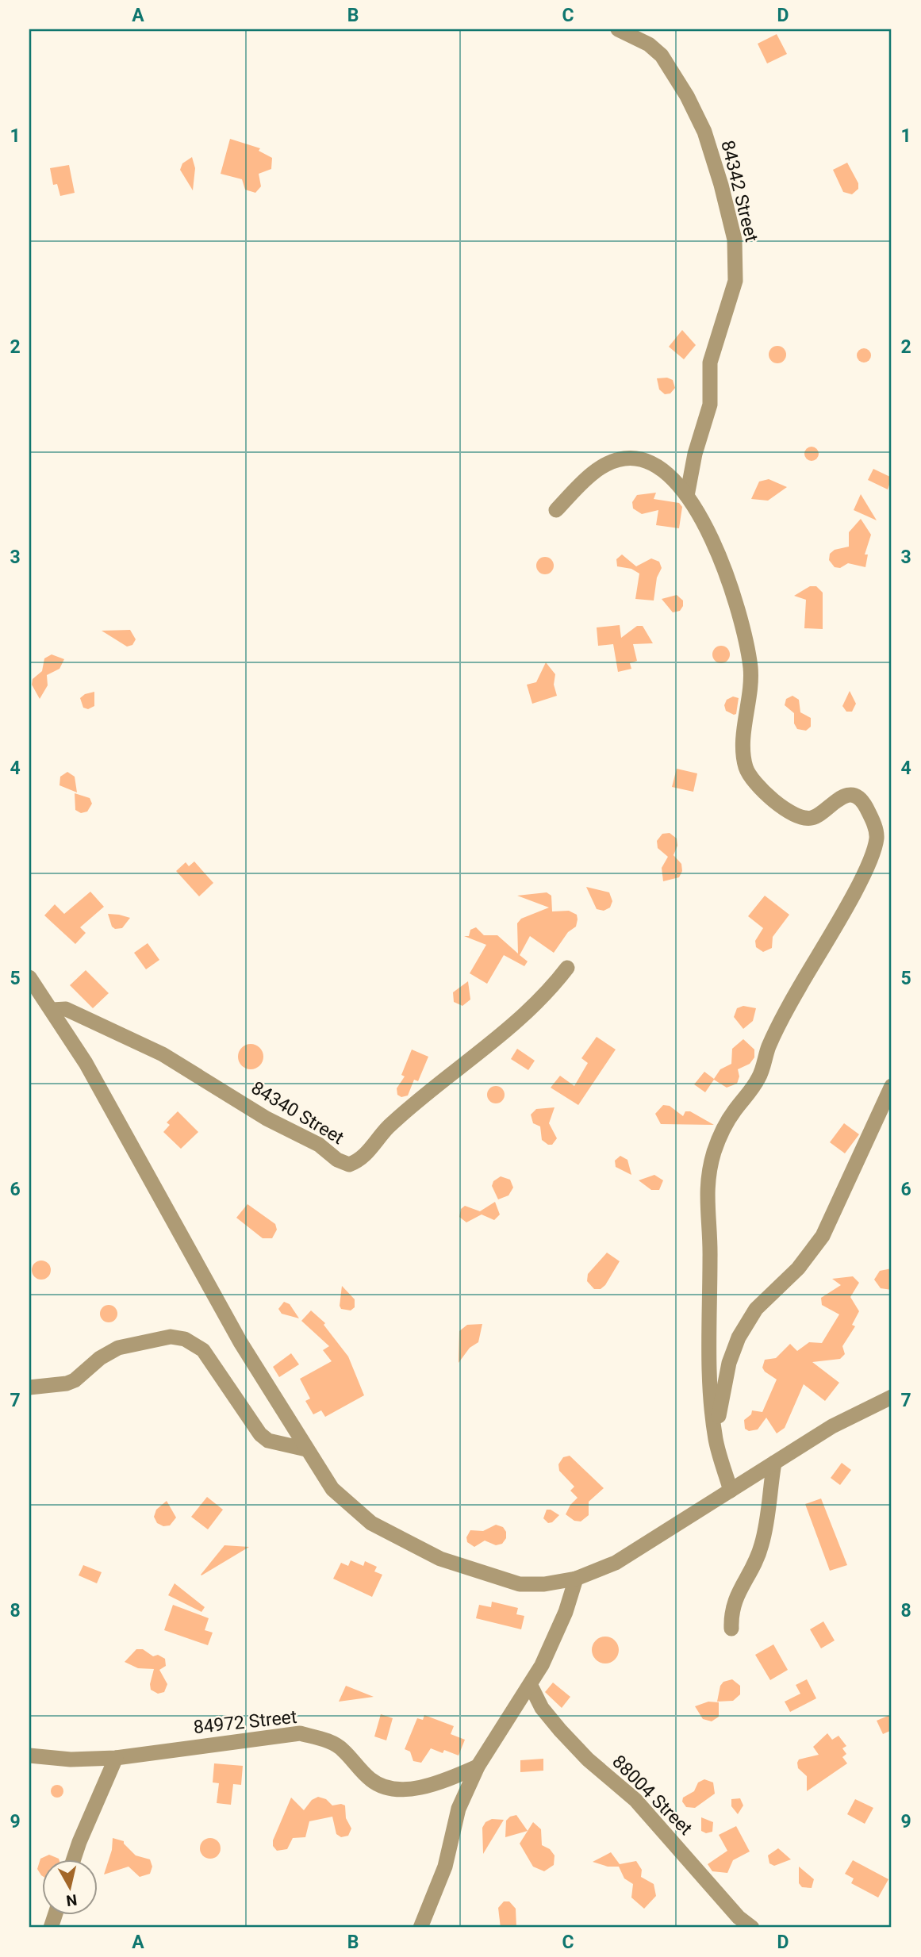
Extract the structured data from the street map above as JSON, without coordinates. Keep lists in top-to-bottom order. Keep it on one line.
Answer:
{"streets":{"street":["84342 Street","84340 Street","84972 Street","88004 Street"]},"north":"bottom","grid":{"columns":["A","B","C","D"],"rows":["1","2","3","4","5","6","7","8","9"]}}
